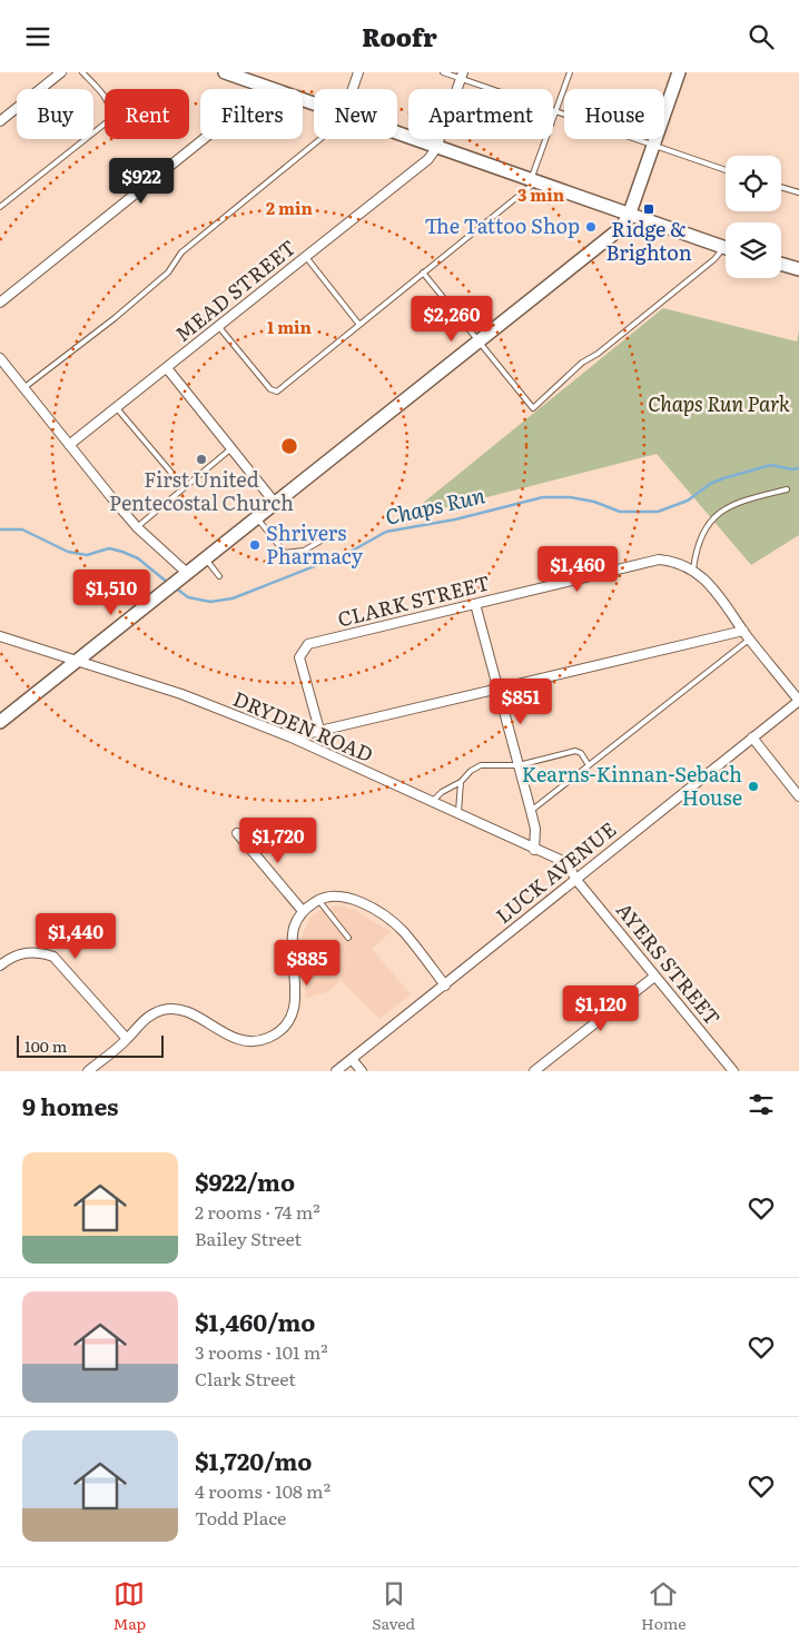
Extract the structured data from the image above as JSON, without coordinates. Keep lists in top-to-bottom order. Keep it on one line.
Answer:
{"streets":{"street":["MEAD STREET","CLARK STREET","DRYDEN ROAD","LUCK AVENUE","AYERS STREET"]},"crossings":[["DRYDEN ROAD","LUCK AVENUE"],["DRYDEN ROAD","AYERS STREET"],["LUCK AVENUE","AYERS STREET"]],"water":["Chaps Run"],"parks":["Chaps Run Park"],"places":{"transit":["Ridge & Brighton"],"other":["The Tattoo Shop","First United Pentecostal Church","Shrivers Pharmacy","Kearns-Kinnan-Sebach House"]},"scale_bar":"100 m","page":{"header":"Roofr","chip":["Buy","Rent","Filters","New","Apartment","House"],"price":["$922","$2,260","$1,460","$1,510","$851","$1,720","$1,440","$885","$1,120"],"scale":"100 m","heading":"9 homes","list":[{"name":"$922/mo","note":"2 rooms · 74 m² · Bailey Street"},{"name":"$1,460/mo","note":"3 rooms · 101 m² · Clark Street"},{"name":"$1,720/mo","note":"4 rooms · 108 m² · Todd Place"}],"tabs":["Map","Saved","Home"]},"rings":["3 min","2 min","1 min"]}
